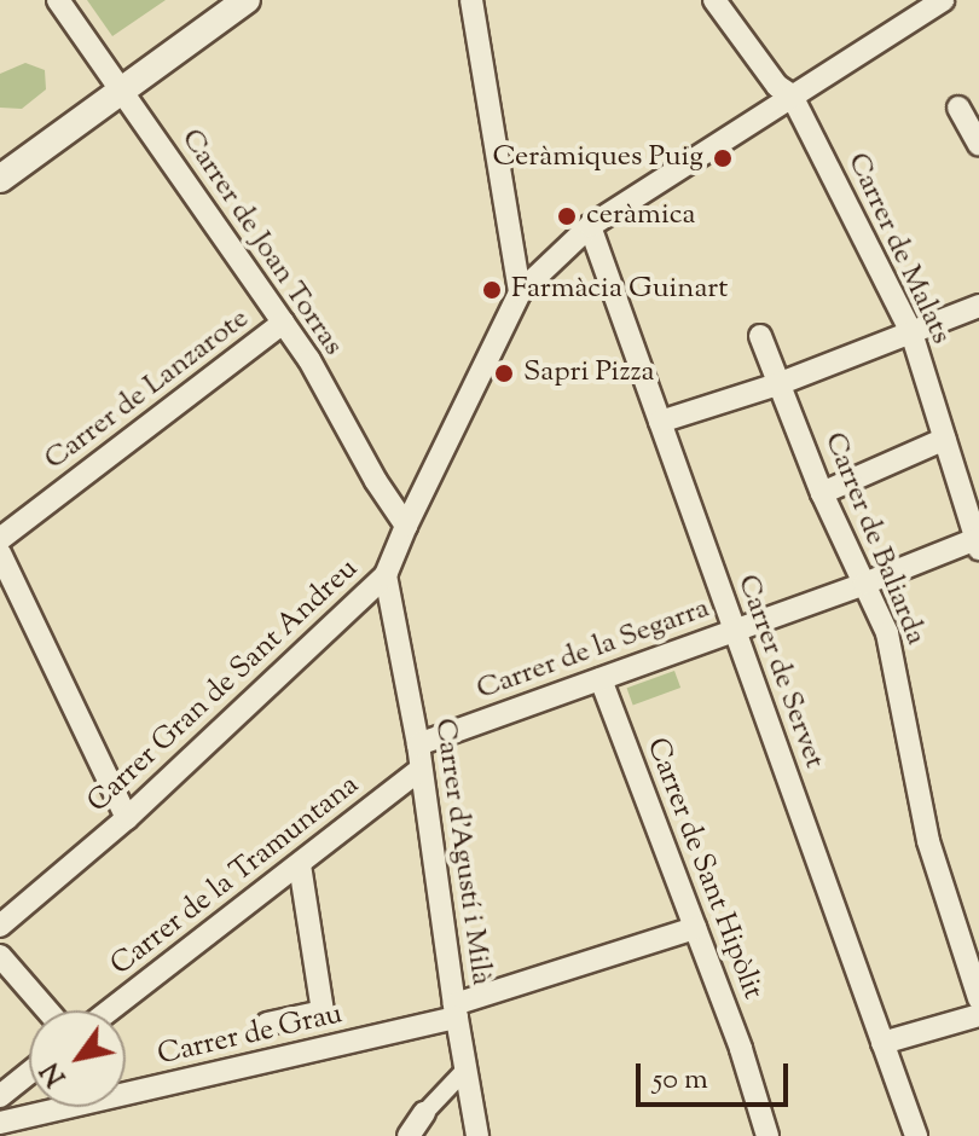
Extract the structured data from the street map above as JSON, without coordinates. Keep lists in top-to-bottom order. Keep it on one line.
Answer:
{"streets":{"street":["Carrer de Joan Torras","Carrer de Malats","Carrer de Lanzarote","Carrer de Baliarda","Carrer de la Segarra","Carrer de Servet","Carrer Gran de Sant Andreu","Carrer d'Agustí i Milà","Carrer de Sant Hipòlit","Carrer de la Tramuntana","Carrer de Grau"]},"crossings":[["Carrer de Joan Torras","Carrer de Lanzarote"],["Carrer de Joan Torras","Carrer Gran de Sant Andreu"],["Carrer de Malats","Carrer de la Segarra"],["Carrer de Malats","Carrer Gran de Sant Andreu"],["Carrer de Baliarda","Carrer de la Segarra"],["Carrer de la Segarra","Carrer de Servet"],["Carrer de la Segarra","Carrer d'Agustí i Milà"],["Carrer de la Segarra","Carrer de Sant Hipòlit"],["Carrer de Servet","Carrer Gran de Sant Andreu"],["Carrer Gran de Sant Andreu","Carrer d'Agustí i Milà"],["Carrer d'Agustí i Milà","Carrer de la Tramuntana"],["Carrer d'Agustí i Milà","Carrer de Grau"],["Carrer de Sant Hipòlit","Carrer de Grau"]],"places":["Ceràmiques Puig","ceràmica","Farmàcia Guinart","Sapri Pizza"],"scale_bar":"50 m","north":"bottom left"}
